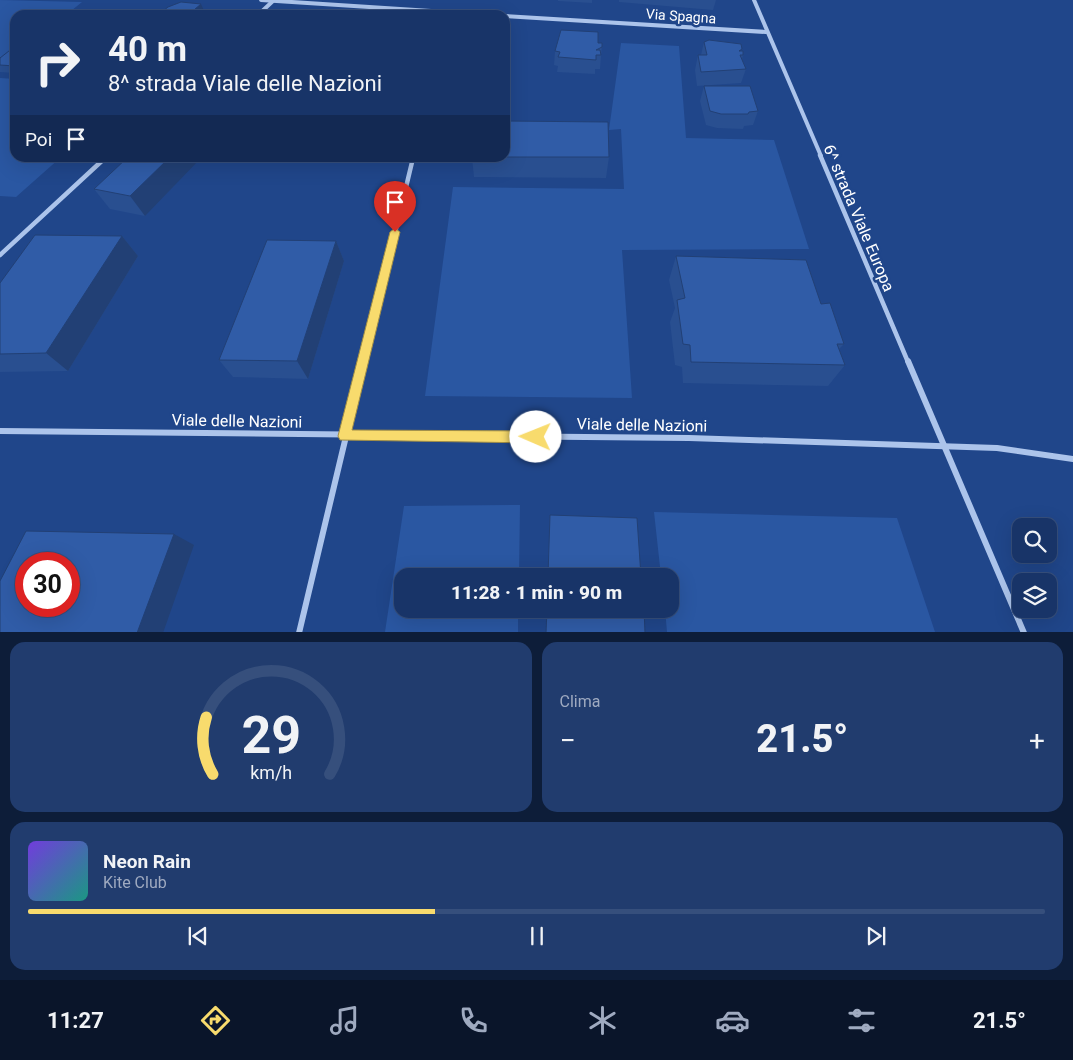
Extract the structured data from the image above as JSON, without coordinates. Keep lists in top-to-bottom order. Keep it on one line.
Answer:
{"streets":{"street":["Via Spagna","6^ strada Viale Europa","Viale delle Nazioni"]},"crossings":[["Via Spagna","6^ strada Viale Europa"],["6^ strada Viale Europa","Viale delle Nazioni"]],"page":{"turn":["40 m","8^ strada Viale delle Nazioni"],"then":"Poi","limit":"30","trip":"11:28 · 1 min · 90 m","tile":"Clima","heat":["−","21.5°","+"],"song":["Neon Rain","Kite Club"],"tabs":["11:27","21.5°"],"gauge":["29","km/h"]}}
